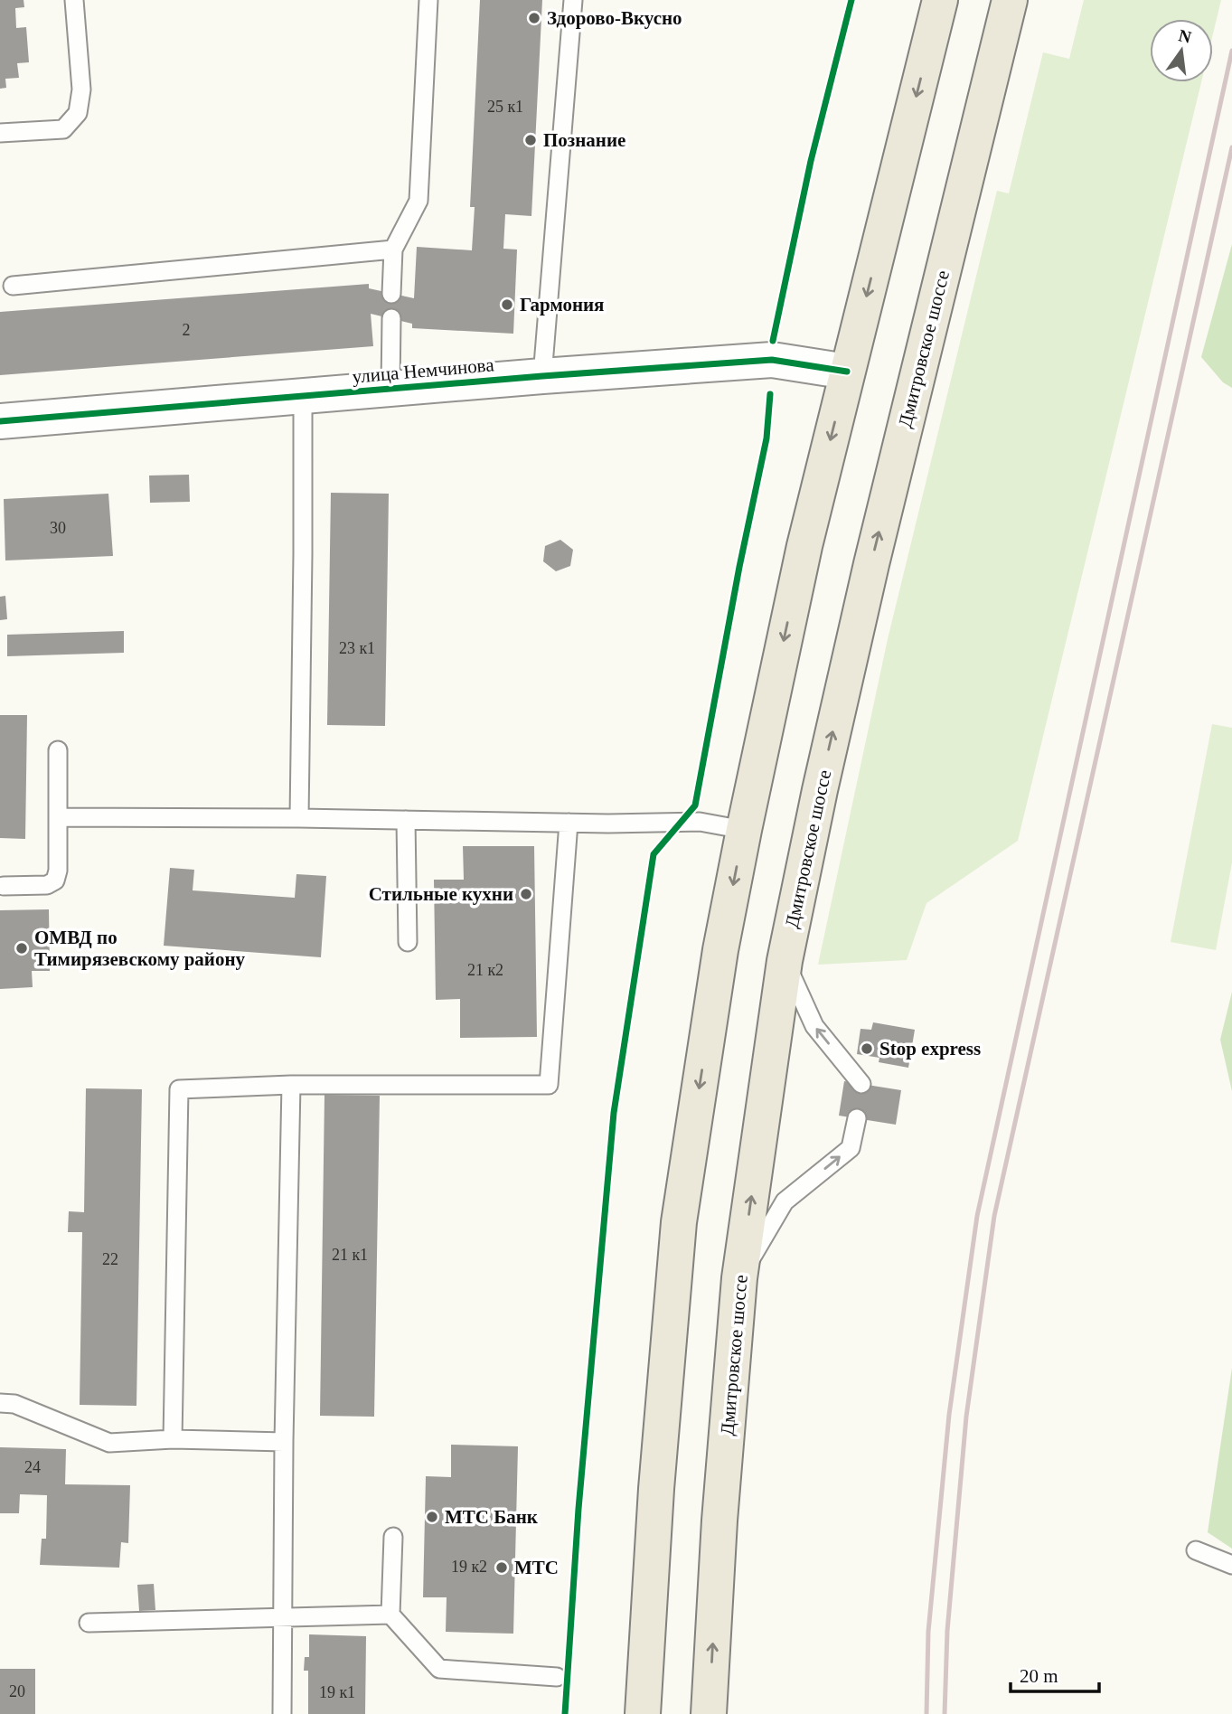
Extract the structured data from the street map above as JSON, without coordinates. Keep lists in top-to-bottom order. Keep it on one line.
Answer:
{"streets":{"main road":["Дмитровское шоссе"],"street":["улица Немчинова"]},"places":["Здорово-Вкусно","Познание","Гармония","Стильные кухни","ОМВД по Тимирязевскому району","Stop express","МТС Банк","МТС"],"house_numbers":["25 к1","2","30","23 к1","21 к2","21 к1","22","24","19 к2","20","19 к1"],"scale_bar":"20 m","north":"top"}
